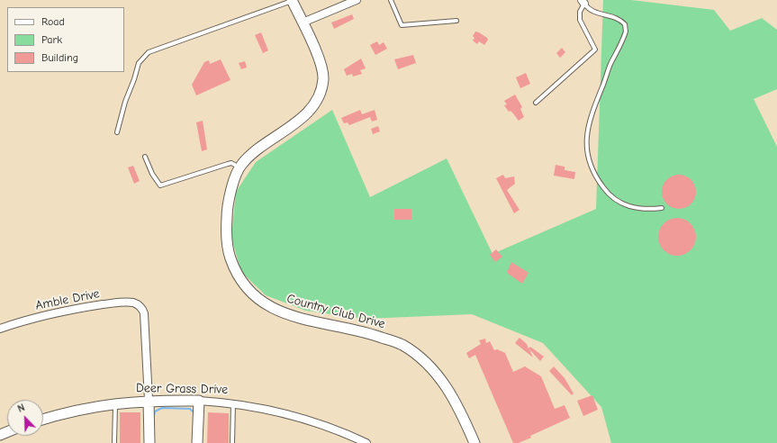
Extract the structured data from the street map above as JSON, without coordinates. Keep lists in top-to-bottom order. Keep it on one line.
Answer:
{"streets":{"street":["Amble Drive","Country Club Drive","Deer Grass Drive"]},"crossings":[["Amble Drive","Deer Grass Drive"]],"legend":["Road","Park","Building"],"north":"top left"}
